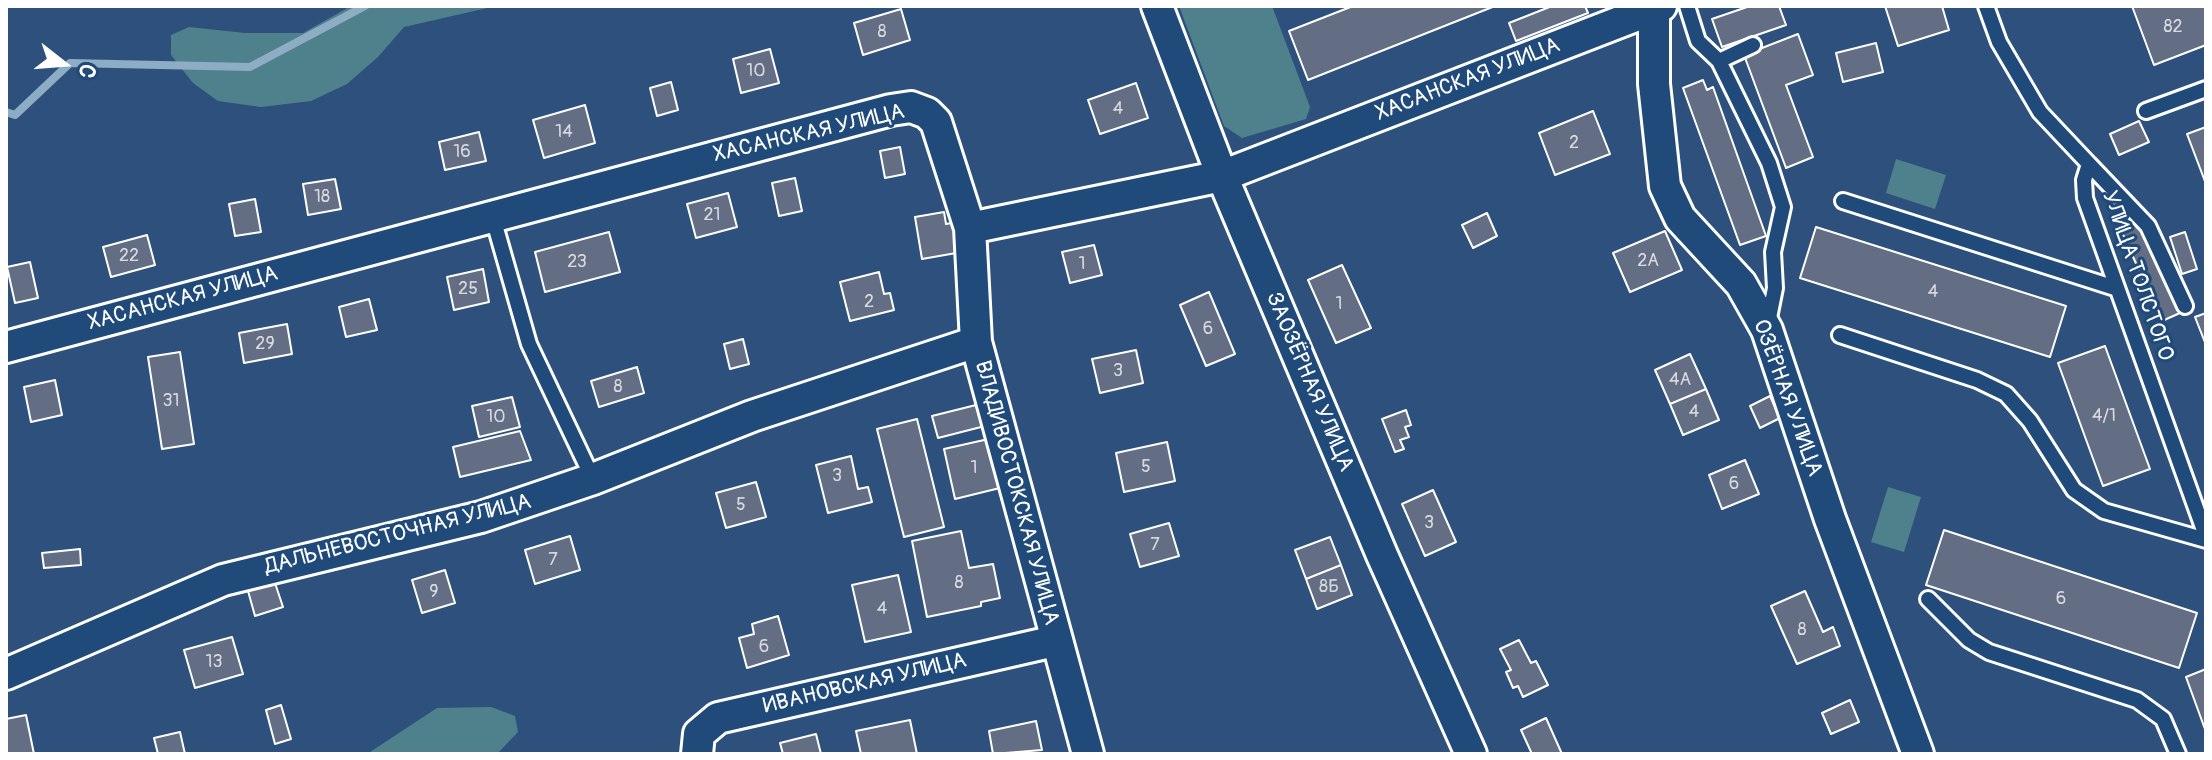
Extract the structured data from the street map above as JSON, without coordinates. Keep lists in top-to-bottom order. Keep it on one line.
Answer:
{"streets":{"street":["ХАСАНСКАЯ УЛИЦА","ЗАОЗЁРНАЯ УЛИЦА","ОЗЁРНАЯ УЛИЦА","ВЛАДИВОСТОКСКАЯ УЛИЦА","ДАЛЬНЕВОСТОЧНАЯ УЛИЦА","ИВАНОВСКАЯ УЛИЦА"],"lane":["УЛИЦА ТОЛСТОГО"]},"crossings":[["ХАСАНСКАЯ УЛИЦА","ЗАОЗЁРНАЯ УЛИЦА"],["ХАСАНСКАЯ УЛИЦА","ОЗЁРНАЯ УЛИЦА"],["ХАСАНСКАЯ УЛИЦА","ВЛАДИВОСТОКСКАЯ УЛИЦА"],["ВЛАДИВОСТОКСКАЯ УЛИЦА","ДАЛЬНЕВОСТОЧНАЯ УЛИЦА"],["ВЛАДИВОСТОКСКАЯ УЛИЦА","ИВАНОВСКАЯ УЛИЦА"]],"house_numbers":["82","8","10","4","14","2","16","18","21","22","2А","23","1","25","4","2","1","6","29","3","4А","8","31","4","4/1","10","5","1","3","6","5","3","7","7","8","8Б","9","6","4","8","6","13"],"north":"right"}
